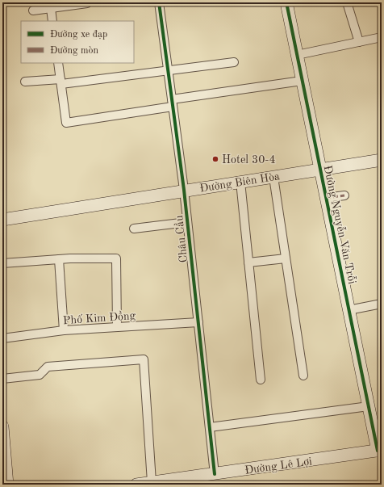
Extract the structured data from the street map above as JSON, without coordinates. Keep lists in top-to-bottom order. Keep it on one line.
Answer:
{"streets":{"street":["Đường Biên Hòa","Đường Nguyễn Văn Trỗi","Châu Cầu","Phố Kim Đồng","Đường Lê Lợi"]},"crossings":[["Đường Biên Hòa","Đường Nguyễn Văn Trỗi"],["Đường Biên Hòa","Châu Cầu"],["Đường Nguyễn Văn Trỗi","Đường Lê Lợi"],["Châu Cầu","Phố Kim Đồng"],["Châu Cầu","Đường Lê Lợi"]],"places":["Hotel 30-4"],"legend":["Đường xe đạp","Đường mòn"]}
